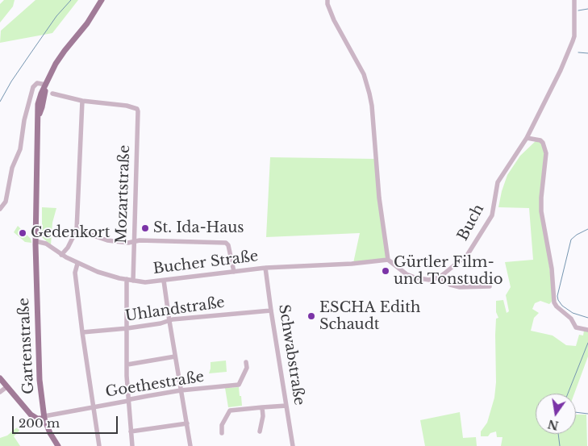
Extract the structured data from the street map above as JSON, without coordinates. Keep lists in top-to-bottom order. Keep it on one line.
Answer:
{"streets":{"main road":["Gartenstraße"],"street":["Mozartstraße","Buch","Bucher Straße","Uhlandstraße","Schwabstraße","Goethestraße"]},"crossings":[["Mozartstraße","Bucher Straße"],["Bucher Straße","Gartenstraße"],["Bucher Straße","Schwabstraße"],["Uhlandstraße","Schwabstraße"],["Gartenstraße","Goethestraße"]],"places":["St. Ida-Haus","Gedenkort","Gürtler Film- und Tonstudio","ESCHA Edith Schaudt"],"scale_bar":"200 m","north":"bottom"}
